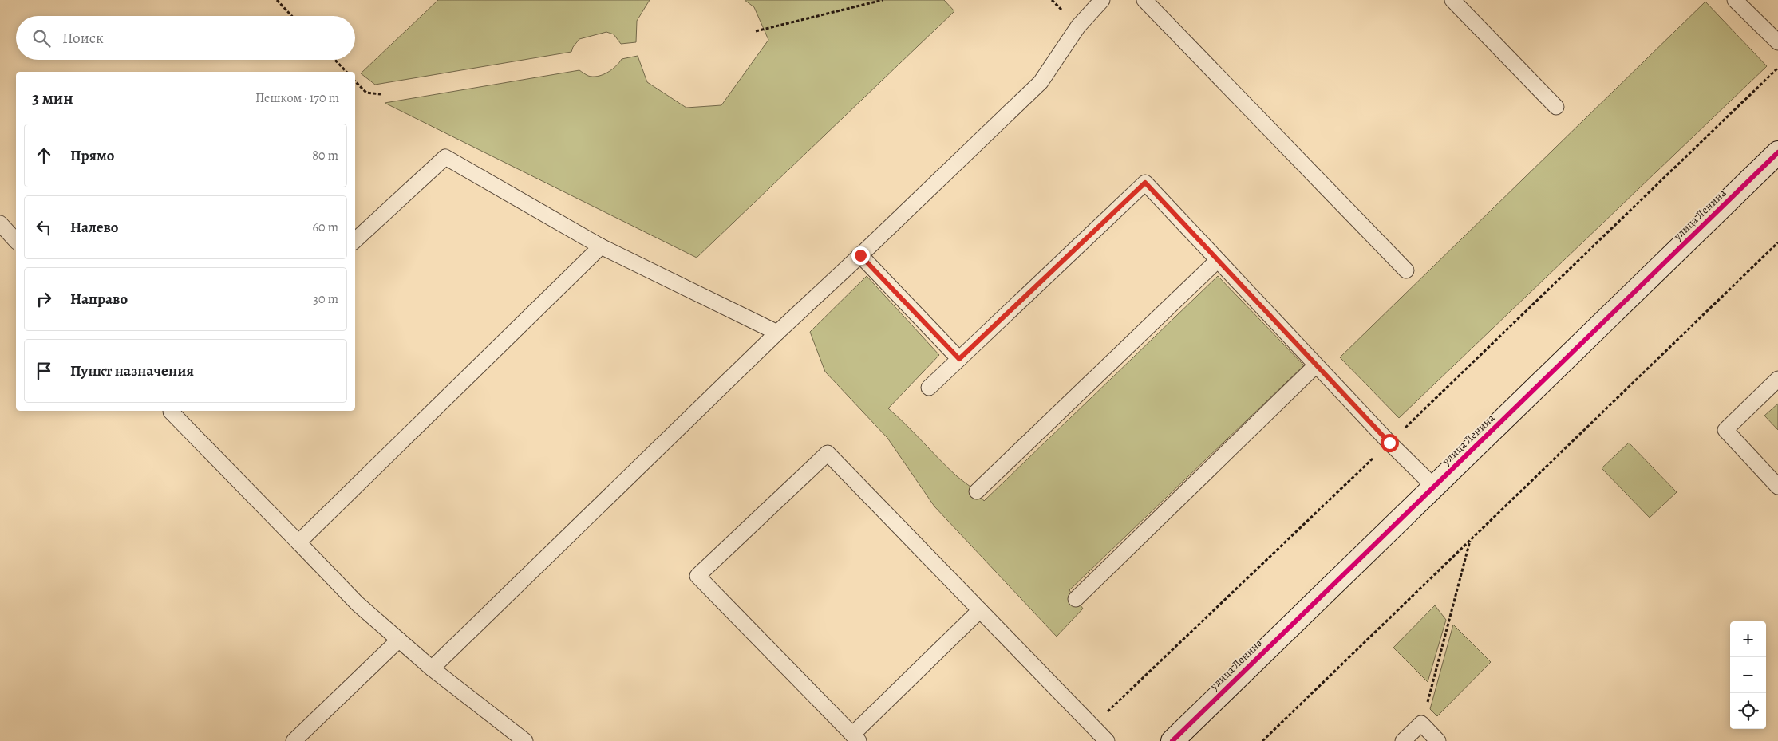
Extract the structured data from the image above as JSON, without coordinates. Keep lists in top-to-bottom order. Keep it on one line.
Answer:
{"streets":{"street":["улица Ленина"]},"page":{"search":"Поиск","heading":["3 мин","Пешком · 170 m"],"list":[["Прямо","80 m"],["Налево","60 m"],["Направо","30 m"],"Пункт назначения"],"map_buttons":["+","−"]}}
